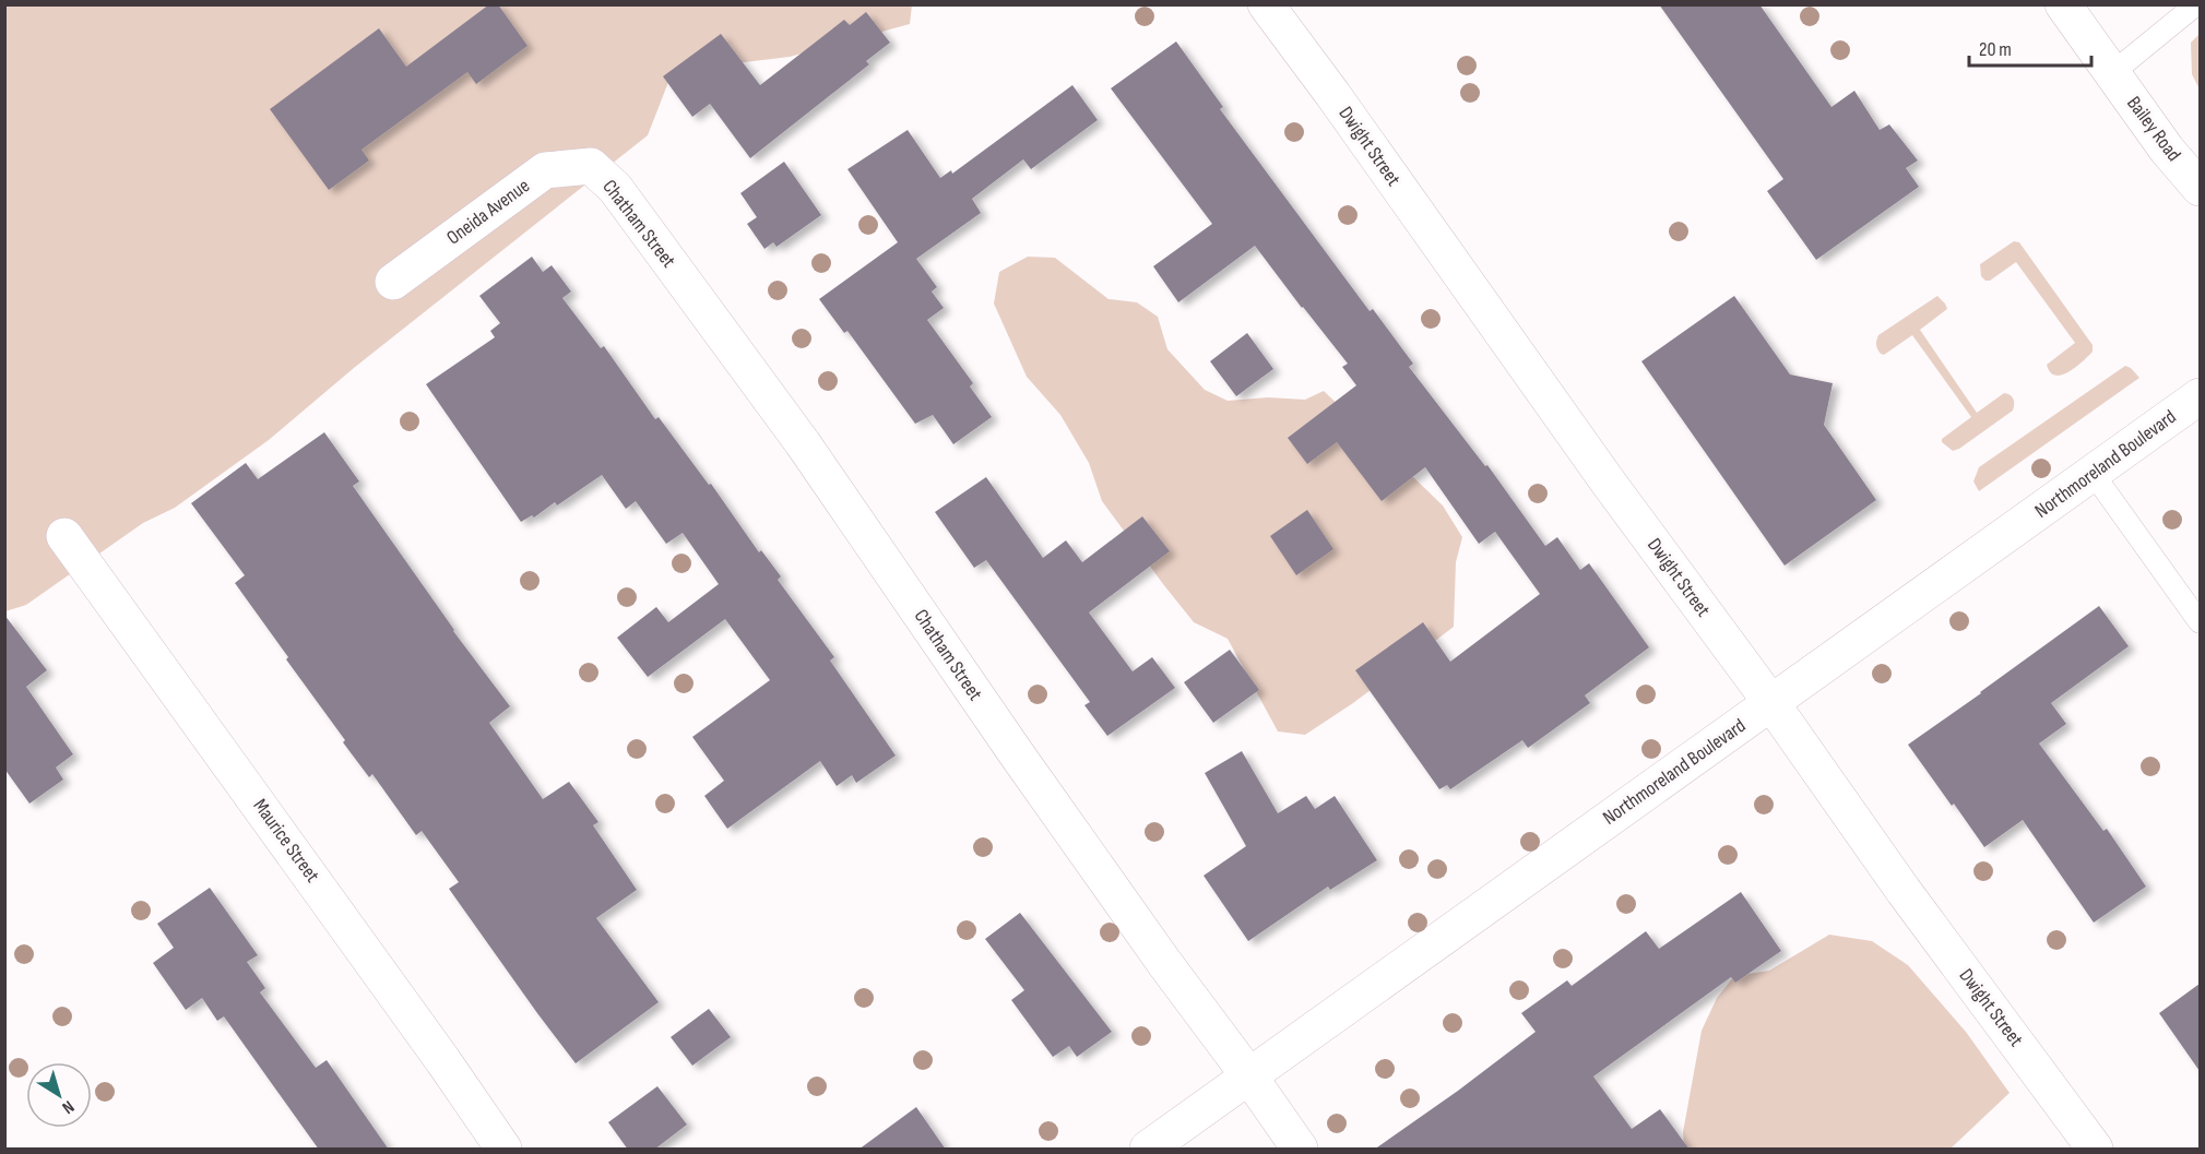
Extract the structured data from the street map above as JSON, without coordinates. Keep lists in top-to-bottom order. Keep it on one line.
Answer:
{"streets":{"street":["Bailey Road","Dwight Street","Oneida Avenue","Chatham Street","Northmoreland Boulevard","Maurice Street"]},"crossings":[["Dwight Street","Northmoreland Boulevard"],["Oneida Avenue","Chatham Street"],["Chatham Street","Northmoreland Boulevard"]],"scale_bar":"20 m","north":"bottom right"}
